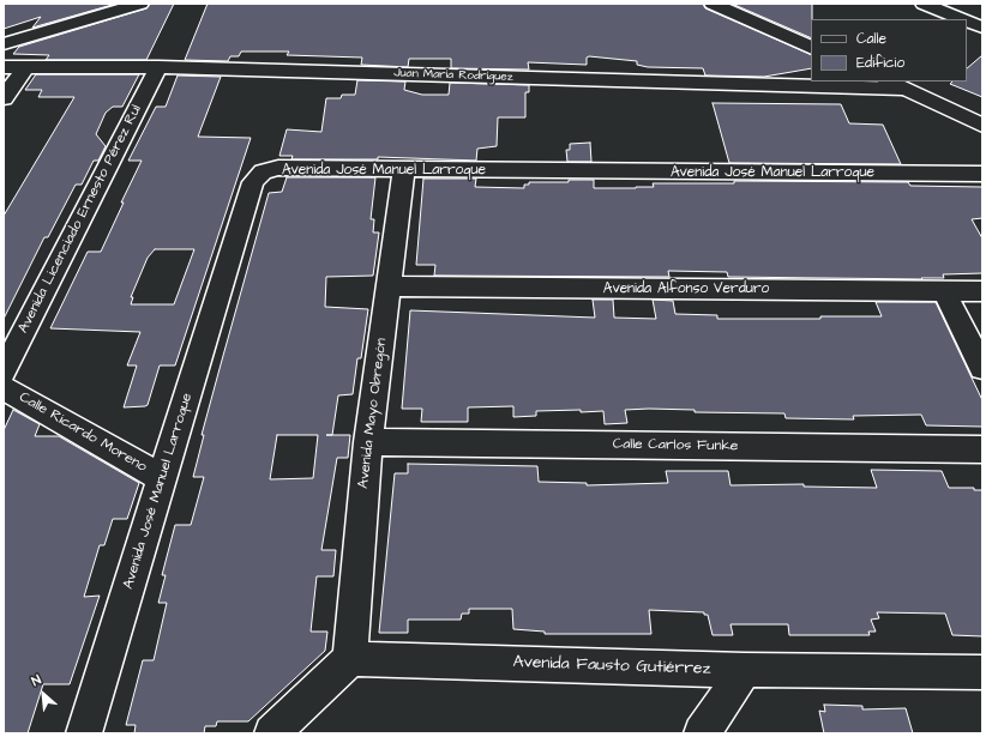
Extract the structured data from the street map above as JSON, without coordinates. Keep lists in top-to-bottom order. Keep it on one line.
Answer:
{"streets":{"street":["Juan María Rodríguez","Avenida José Manuel Larroque","Avenida Licenciado Ernesto Pérez Rul","Avenida Alfonso Verduro","Avenida Mayo Obregón","Calle Ricardo Moreno","Calle Carlos Funke","Avenida Fausto Gutiérrez"]},"crossings":[["Juan María Rodríguez","Avenida Licenciado Ernesto Pérez Rul"],["Avenida José Manuel Larroque","Avenida Mayo Obregón"],["Avenida José Manuel Larroque","Calle Ricardo Moreno"],["Avenida Alfonso Verduro","Avenida Mayo Obregón"],["Avenida Mayo Obregón","Calle Carlos Funke"],["Avenida Mayo Obregón","Avenida Fausto Gutiérrez"]],"legend":["Calle","Edificio"],"north":"top left"}
